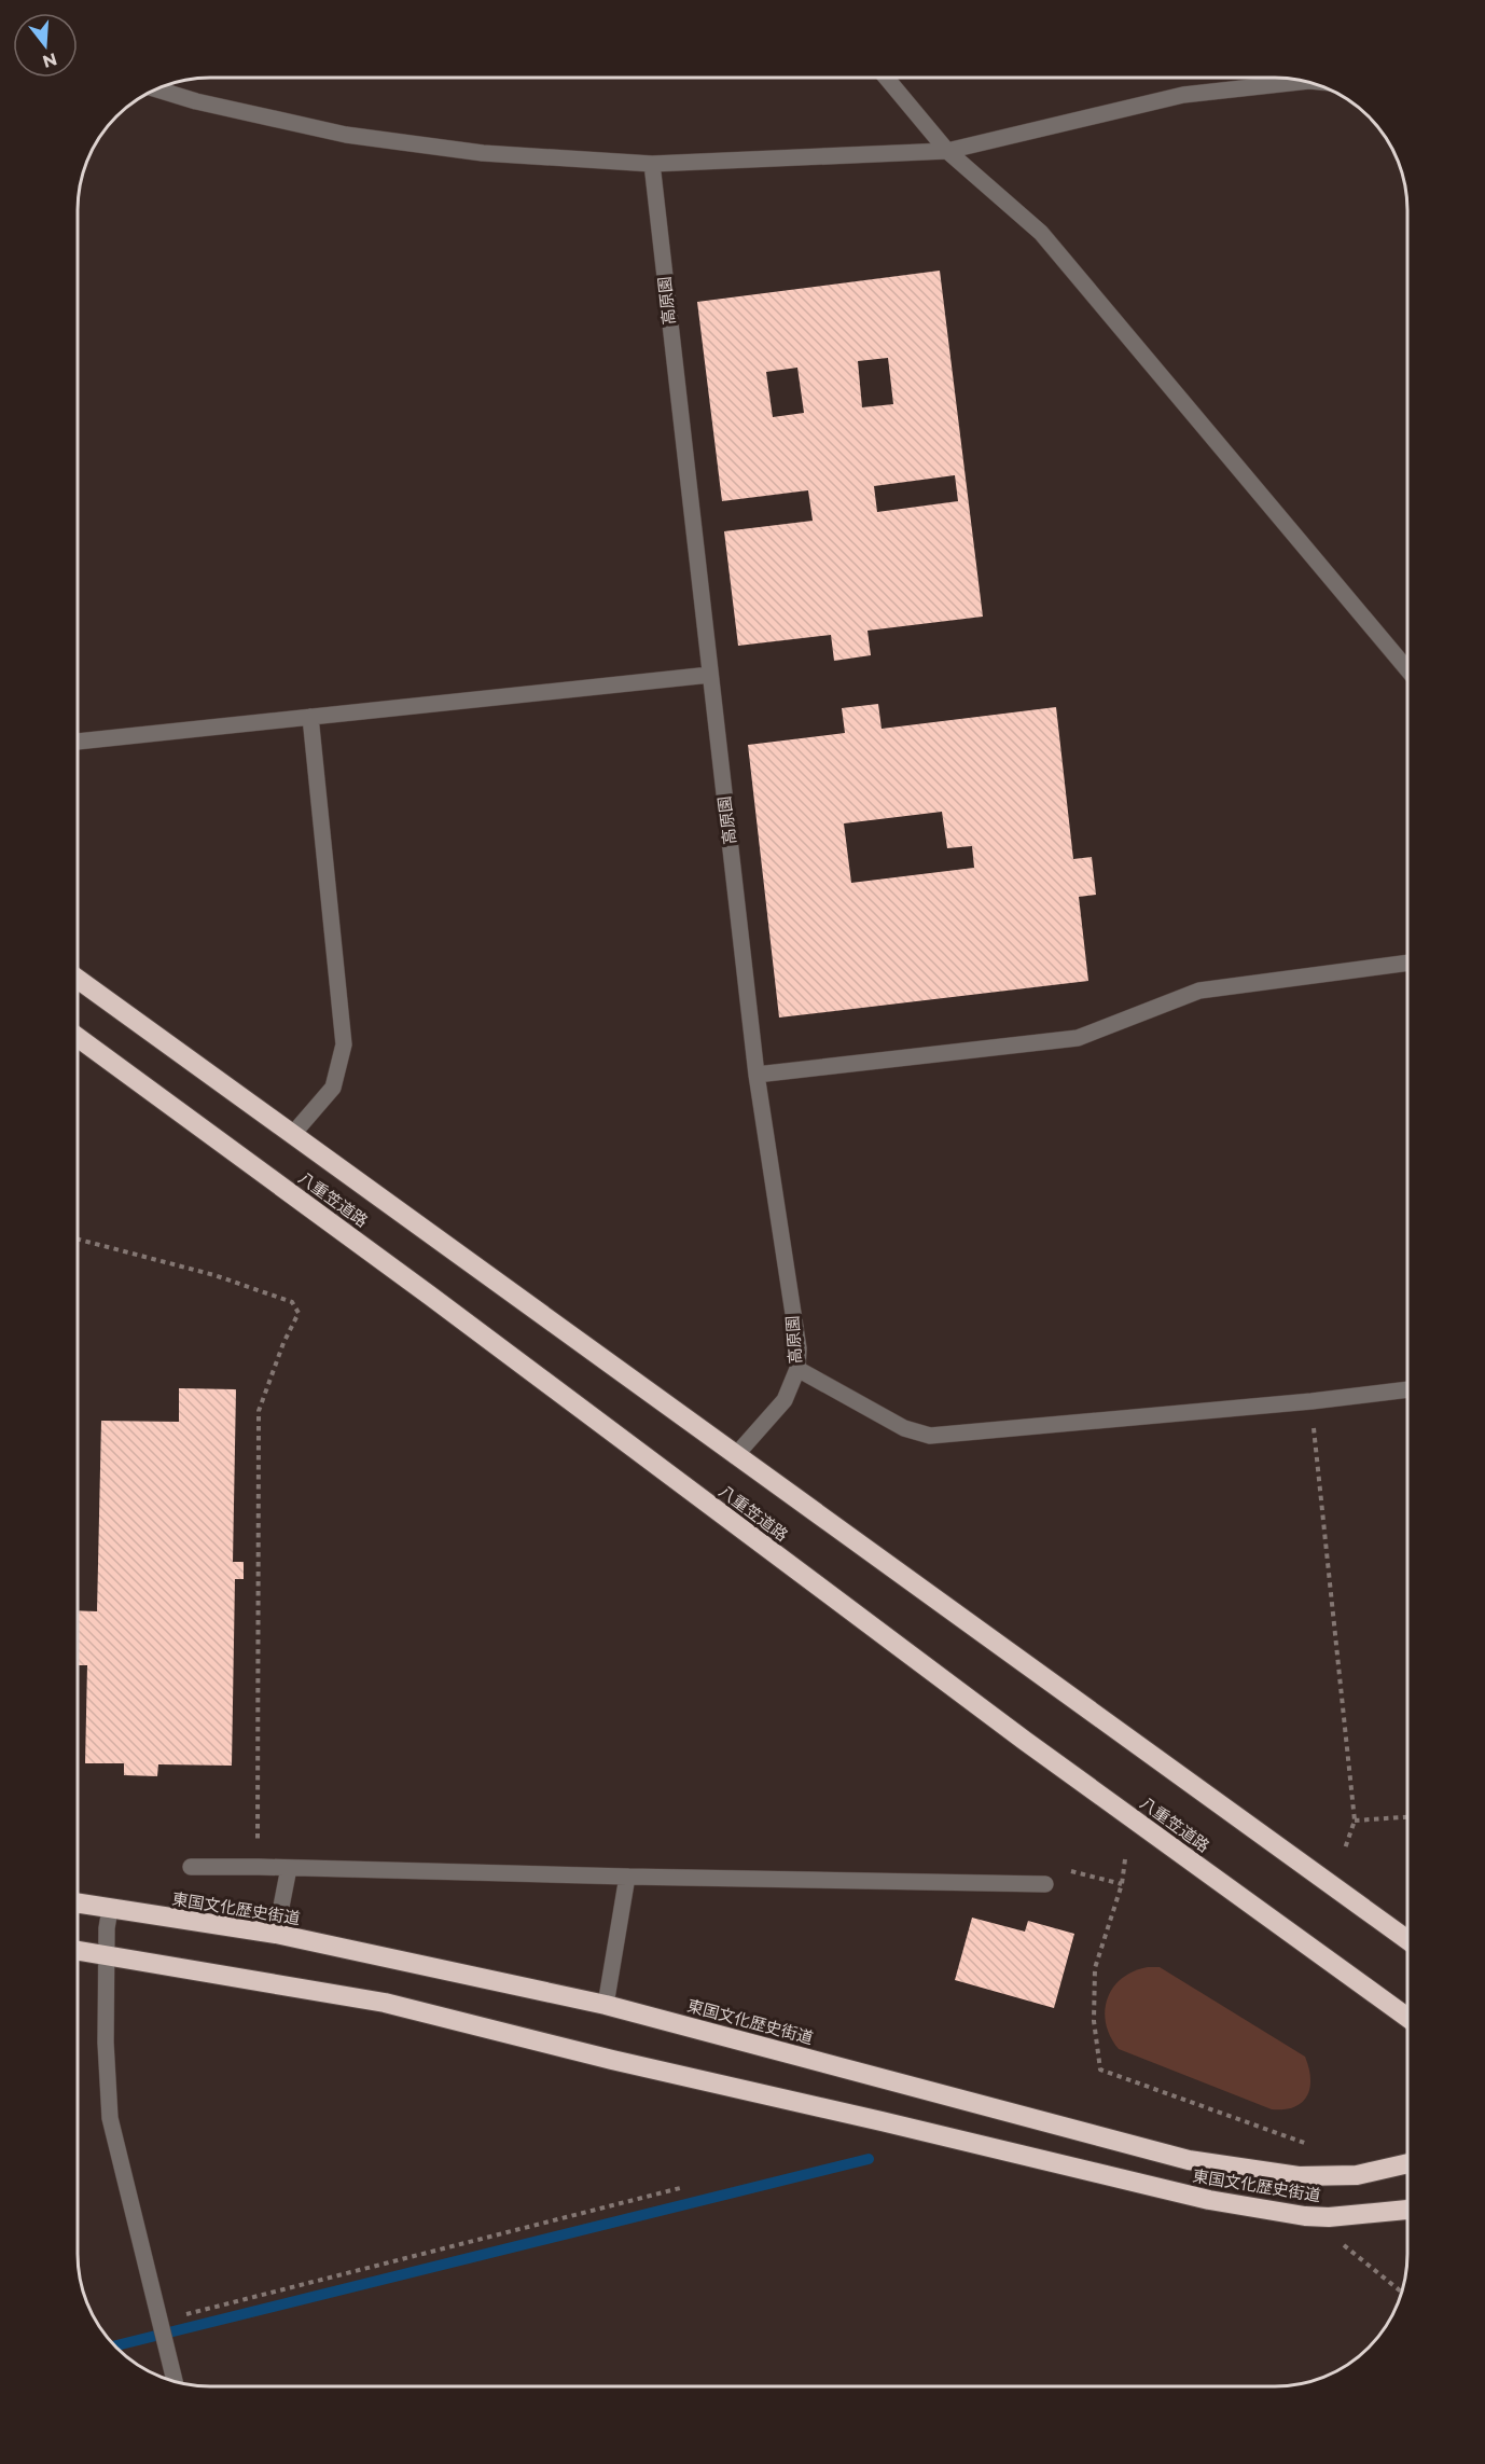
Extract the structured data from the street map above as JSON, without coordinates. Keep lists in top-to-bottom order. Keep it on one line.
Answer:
{"streets":{"highway":["八重笠道路","東国文化歴史街道"],"street":["高原園"]},"crossings":[["高原園","八重笠道路"]],"north":"bottom"}
